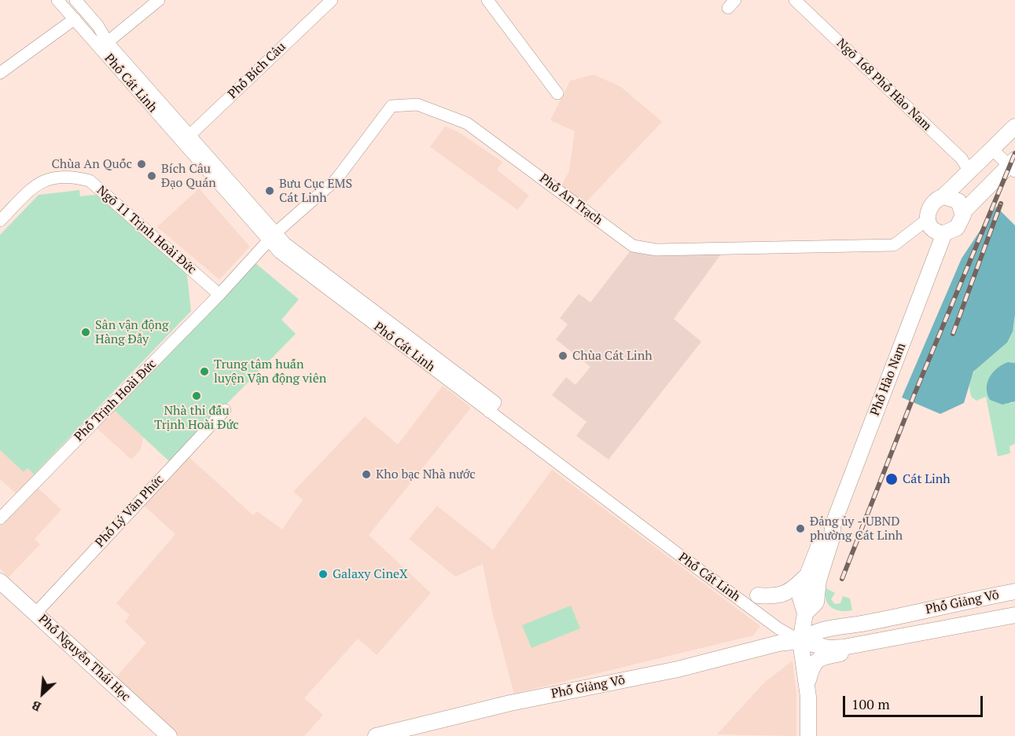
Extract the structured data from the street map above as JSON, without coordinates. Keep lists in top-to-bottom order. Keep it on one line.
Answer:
{"streets":{"main road":["Phố Hào Nam","Phố Giảng Võ","Phố Nguyễn Thái Học"],"street":["Phố Bích Câu","Phố Cát Linh","Ngõ 168 Phố Hào Nam","Phố An Trạch","Ngõ 11 Trịnh Hoài Đức","Phố Trịnh Hoài Đức","Phố Lý Văn Phức"]},"crossings":[["Phố Bích Câu","Phố Cát Linh"],["Phố Cát Linh","Phố An Trạch"],["Phố Cát Linh","Phố Hào Nam"],["Phố Cát Linh","Phố Trịnh Hoài Đức"],["Phố Cát Linh","Phố Giảng Võ"],["Phố An Trạch","Phố Hào Nam"],["Phố An Trạch","Phố Trịnh Hoài Đức"],["Ngõ 11 Trịnh Hoài Đức","Phố Trịnh Hoài Đức"],["Phố Hào Nam","Phố Giảng Võ"],["Phố Lý Văn Phức","Phố Nguyễn Thái Học"]],"places":["Chùa An Quốc","Bích Câu Đạo Quán","Bưu Cục EMS Cát Linh","Sân vận động Hàng Đẫy","Chùa Cát Linh","Trung tâm huấn luyện Vận động viên","Nhà thi đấu Trịnh Hoài Đức","Kho bạc Nhà nước","Cát Linh","Đảng ủy - UBND phường Cát Linh","Galaxy CineX"],"scale_bar":"100 m","north":"bottom left"}
